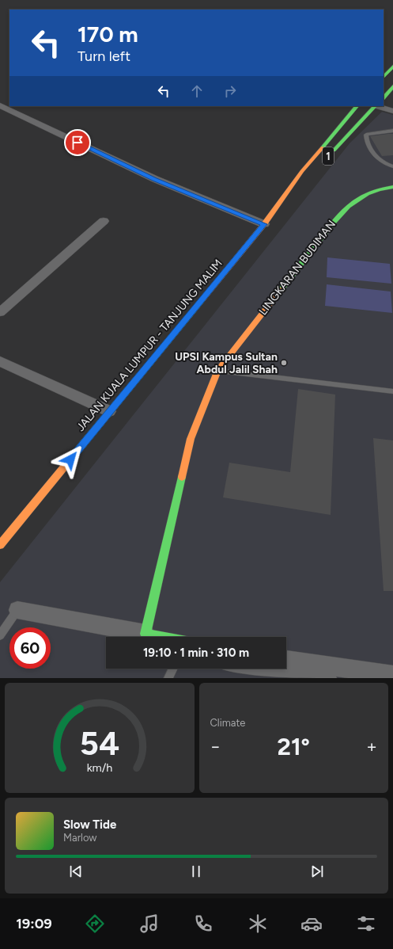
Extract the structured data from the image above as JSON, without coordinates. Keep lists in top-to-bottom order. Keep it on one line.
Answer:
{"streets":{"main road":["1","LINGKARAN BUDIMAN","JALAN KUALA LUMPUR - TANJUNG MALIM"]},"places":["UPSI Kampus Sultan Abdul Jalil Shah"],"page":{"turn":["170 m","Turn left"],"limit":"60","trip":"19:10 · 1 min · 310 m","tile":"Climate","heat":["−","21°","+"],"song":["Slow Tide","Marlow"],"tabs":"19:09","gauge":["54","km/h"]}}
